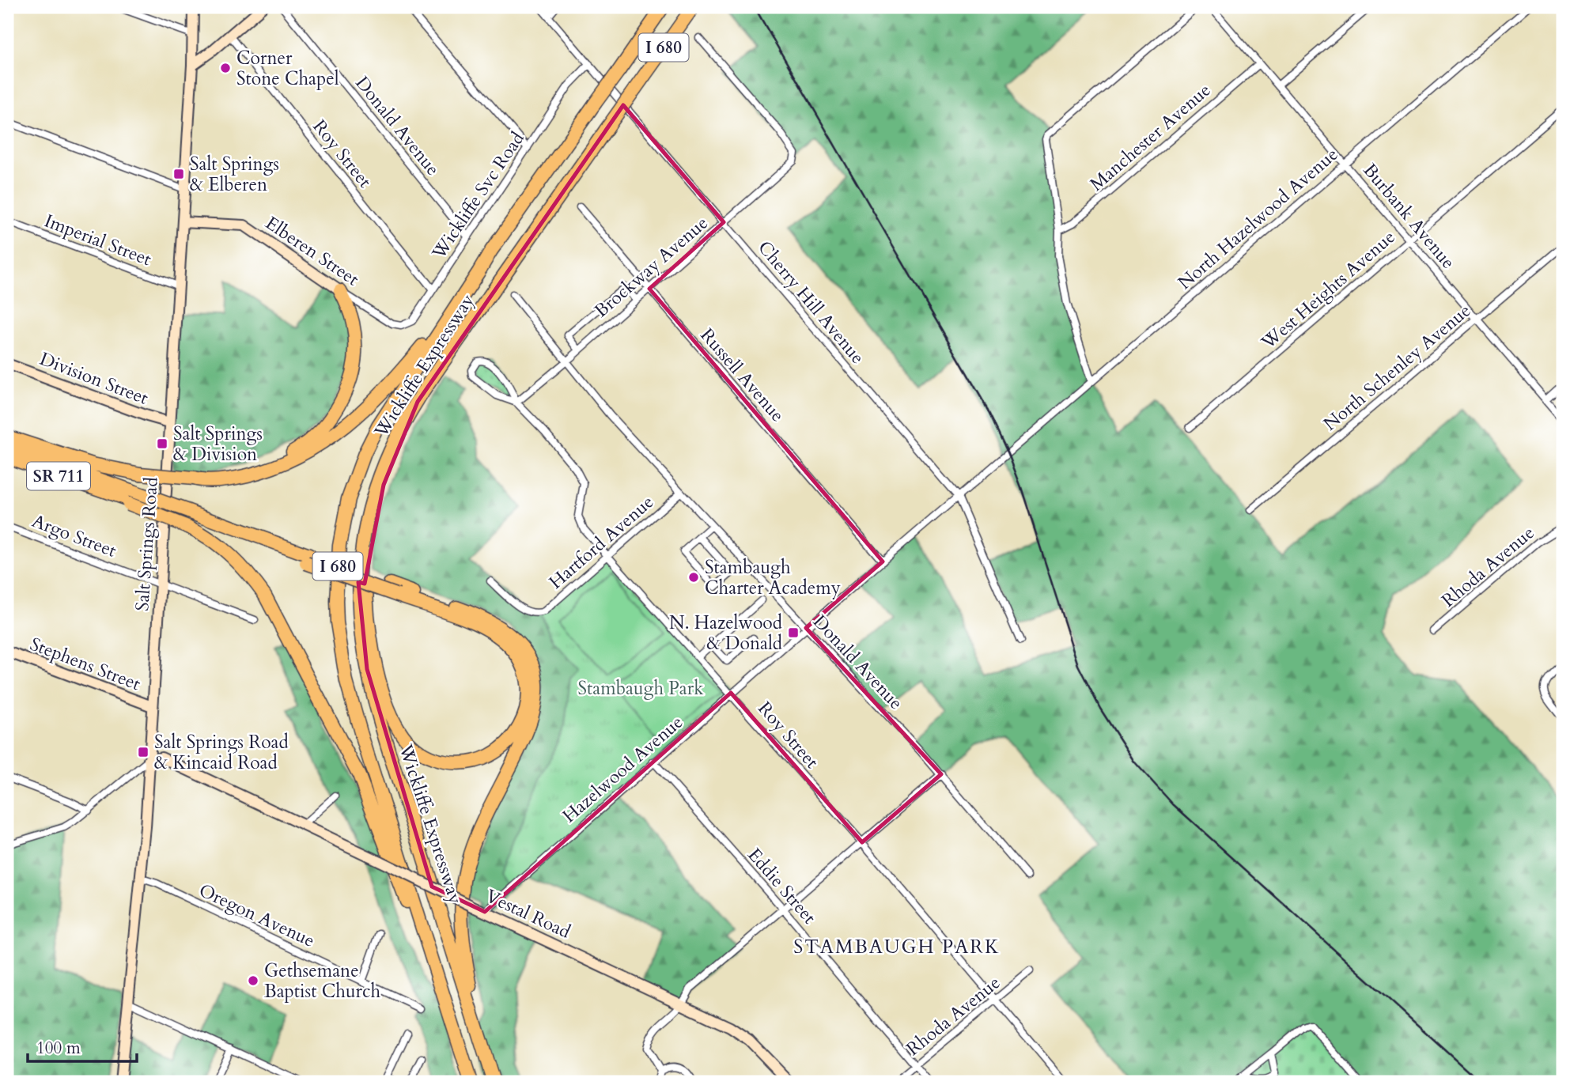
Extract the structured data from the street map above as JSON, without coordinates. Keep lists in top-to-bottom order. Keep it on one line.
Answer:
{"streets":{"highway":["I 680","Wickliffe Expressway","SR 711"],"street":["Donald Avenue","Manchester Avenue","Roy Street","Wickliffe Svc Road","Burbank Avenue","North Hazelwood Avenue","Imperial Street","Elberen Street","Brockway Avenue","West Heights Avenue","Cherry Hill Avenue","North Schenley Avenue","Russell Avenue","Division Street","Argo Street","Hartford Avenue","Salt Springs Road","Rhoda Avenue","Stephens Street","Hazelwood Avenue","Eddie Street","Vestal Road","Oregon Avenue"]},"crossings":[["Donald Avenue","Wickliffe Svc Road"],["Donald Avenue","Brockway Avenue"],["Donald Avenue","Hartford Avenue"],["Donald Avenue","Hazelwood Avenue"],["Manchester Avenue","Burbank Avenue"],["Roy Street","Wickliffe Svc Road"],["Roy Street","Brockway Avenue"],["Roy Street","Hartford Avenue"],["Roy Street","Rhoda Avenue"],["Roy Street","Hazelwood Avenue"],["Wickliffe Svc Road","Elberen Street"],["Wickliffe Svc Road","Cherry Hill Avenue"],["Burbank Avenue","North Hazelwood Avenue"],["Burbank Avenue","West Heights Avenue"],["Burbank Avenue","North Schenley Avenue"],["North Hazelwood Avenue","Hazelwood Avenue"],["Imperial Street","Salt Springs Road"],["Elberen Street","Salt Springs Road"],["Brockway Avenue","Cherry Hill Avenue"],["Brockway Avenue","Russell Avenue"],["Cherry Hill Avenue","Hazelwood Avenue"],["Russell Avenue","Hazelwood Avenue"],["Division Street","Salt Springs Road"],["Argo Street","Salt Springs Road"],["Salt Springs Road","Stephens Street"],["Salt Springs Road","Vestal Road"],["Salt Springs Road","Oregon Avenue"],["Rhoda Avenue","Eddie Street"],["Hazelwood Avenue","Eddie Street"],["Hazelwood Avenue","Vestal Road"]],"districts":["STAMBAUGH PARK"],"parks":["Stambaugh Park"],"places":{"other":["Corner Stone Chapel","Stambaugh Charter Academy","Gethsemane Baptist Church"],"transit":["Salt Springs & Elberen","Salt Springs & Division","N. Hazelwood & Donald","Salt Springs Road & Kincaid Road"]},"scale_bar":"100 m"}
